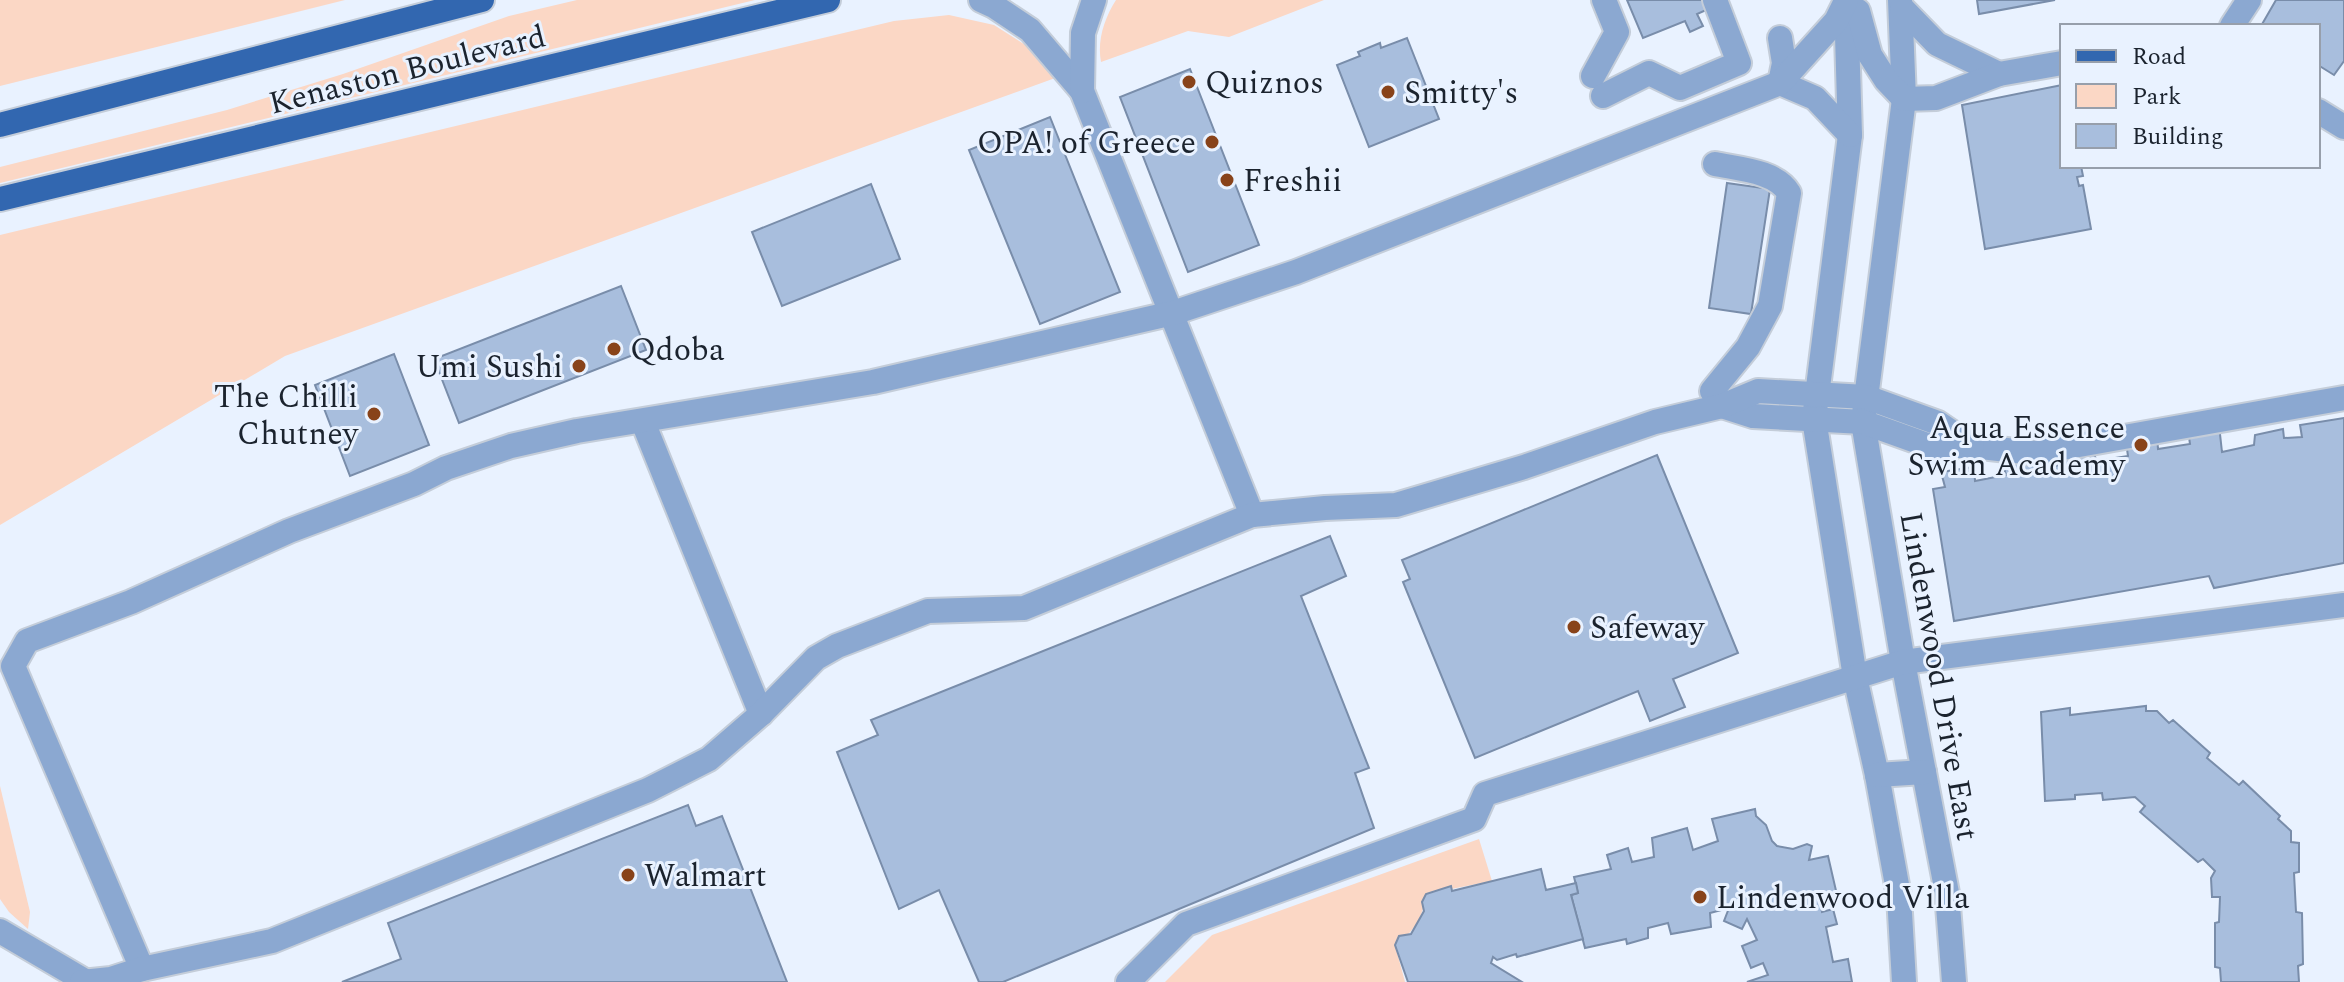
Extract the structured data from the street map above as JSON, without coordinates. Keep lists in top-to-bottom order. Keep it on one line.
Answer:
{"streets":{"main road":["Kenaston Boulevard"],"street":["Lindenwood Drive East"]},"places":["Quiznos","Smitty's","OPA! of Greece","Freshii","Qdoba","Umi Sushi","The Chilli Chutney","Aqua Essence Swim Academy","Safeway","Walmart","Lindenwood Villa"],"legend":["Road","Park","Building"]}
